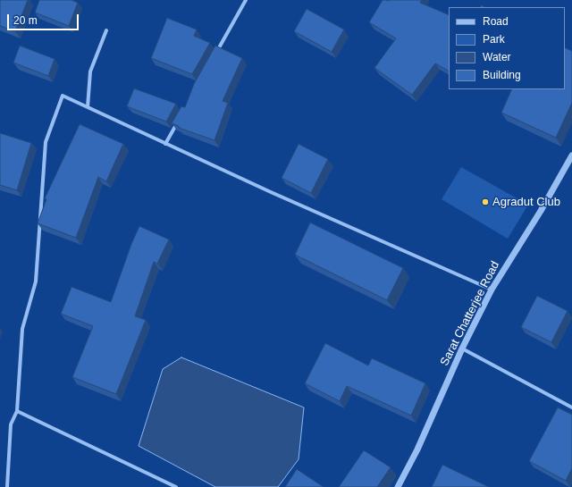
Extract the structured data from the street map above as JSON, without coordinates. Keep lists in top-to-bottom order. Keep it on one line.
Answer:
{"streets":{"street":["Sarat Chatterjee Road"]},"places":["Agradut Club"],"legend":["Road","Park","Water","Building"],"scale_bar":"20 m"}
